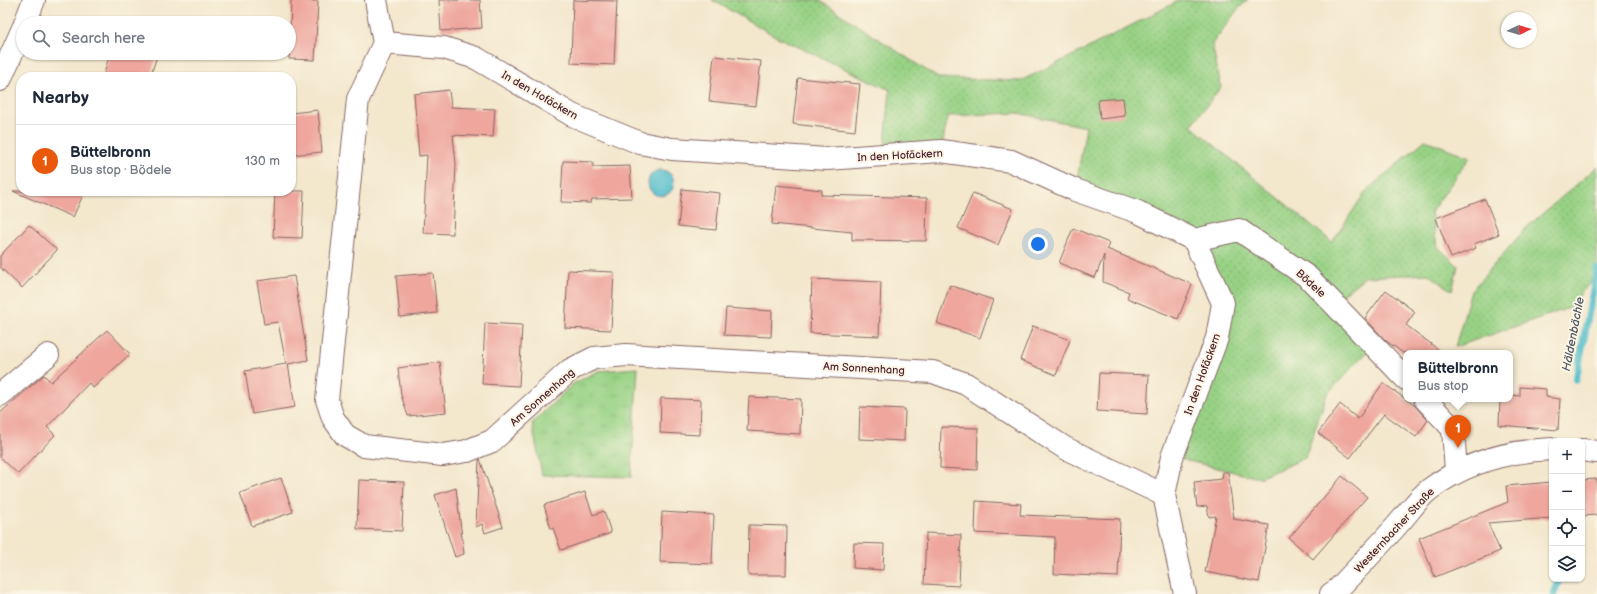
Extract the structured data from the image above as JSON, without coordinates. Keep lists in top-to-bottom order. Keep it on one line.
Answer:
{"streets":{"street":["In den Hofäckern","Bödele","Am Sonnenhang","Westernbacher Straße"]},"crossings":[["In den Hofäckern","Bödele"],["In den Hofäckern","Am Sonnenhang"]],"water":["Häldenbächle"],"north":"right","page":{"search":"Search here","heading":"Nearby","list":[{"mark":"1","name":"Büttelbronn","note":"Bus stop · Bödele","value":"130 m"}],"popup":["Büttelbronn","Bus stop"],"pins":"1","map_buttons":["+","−"]}}
